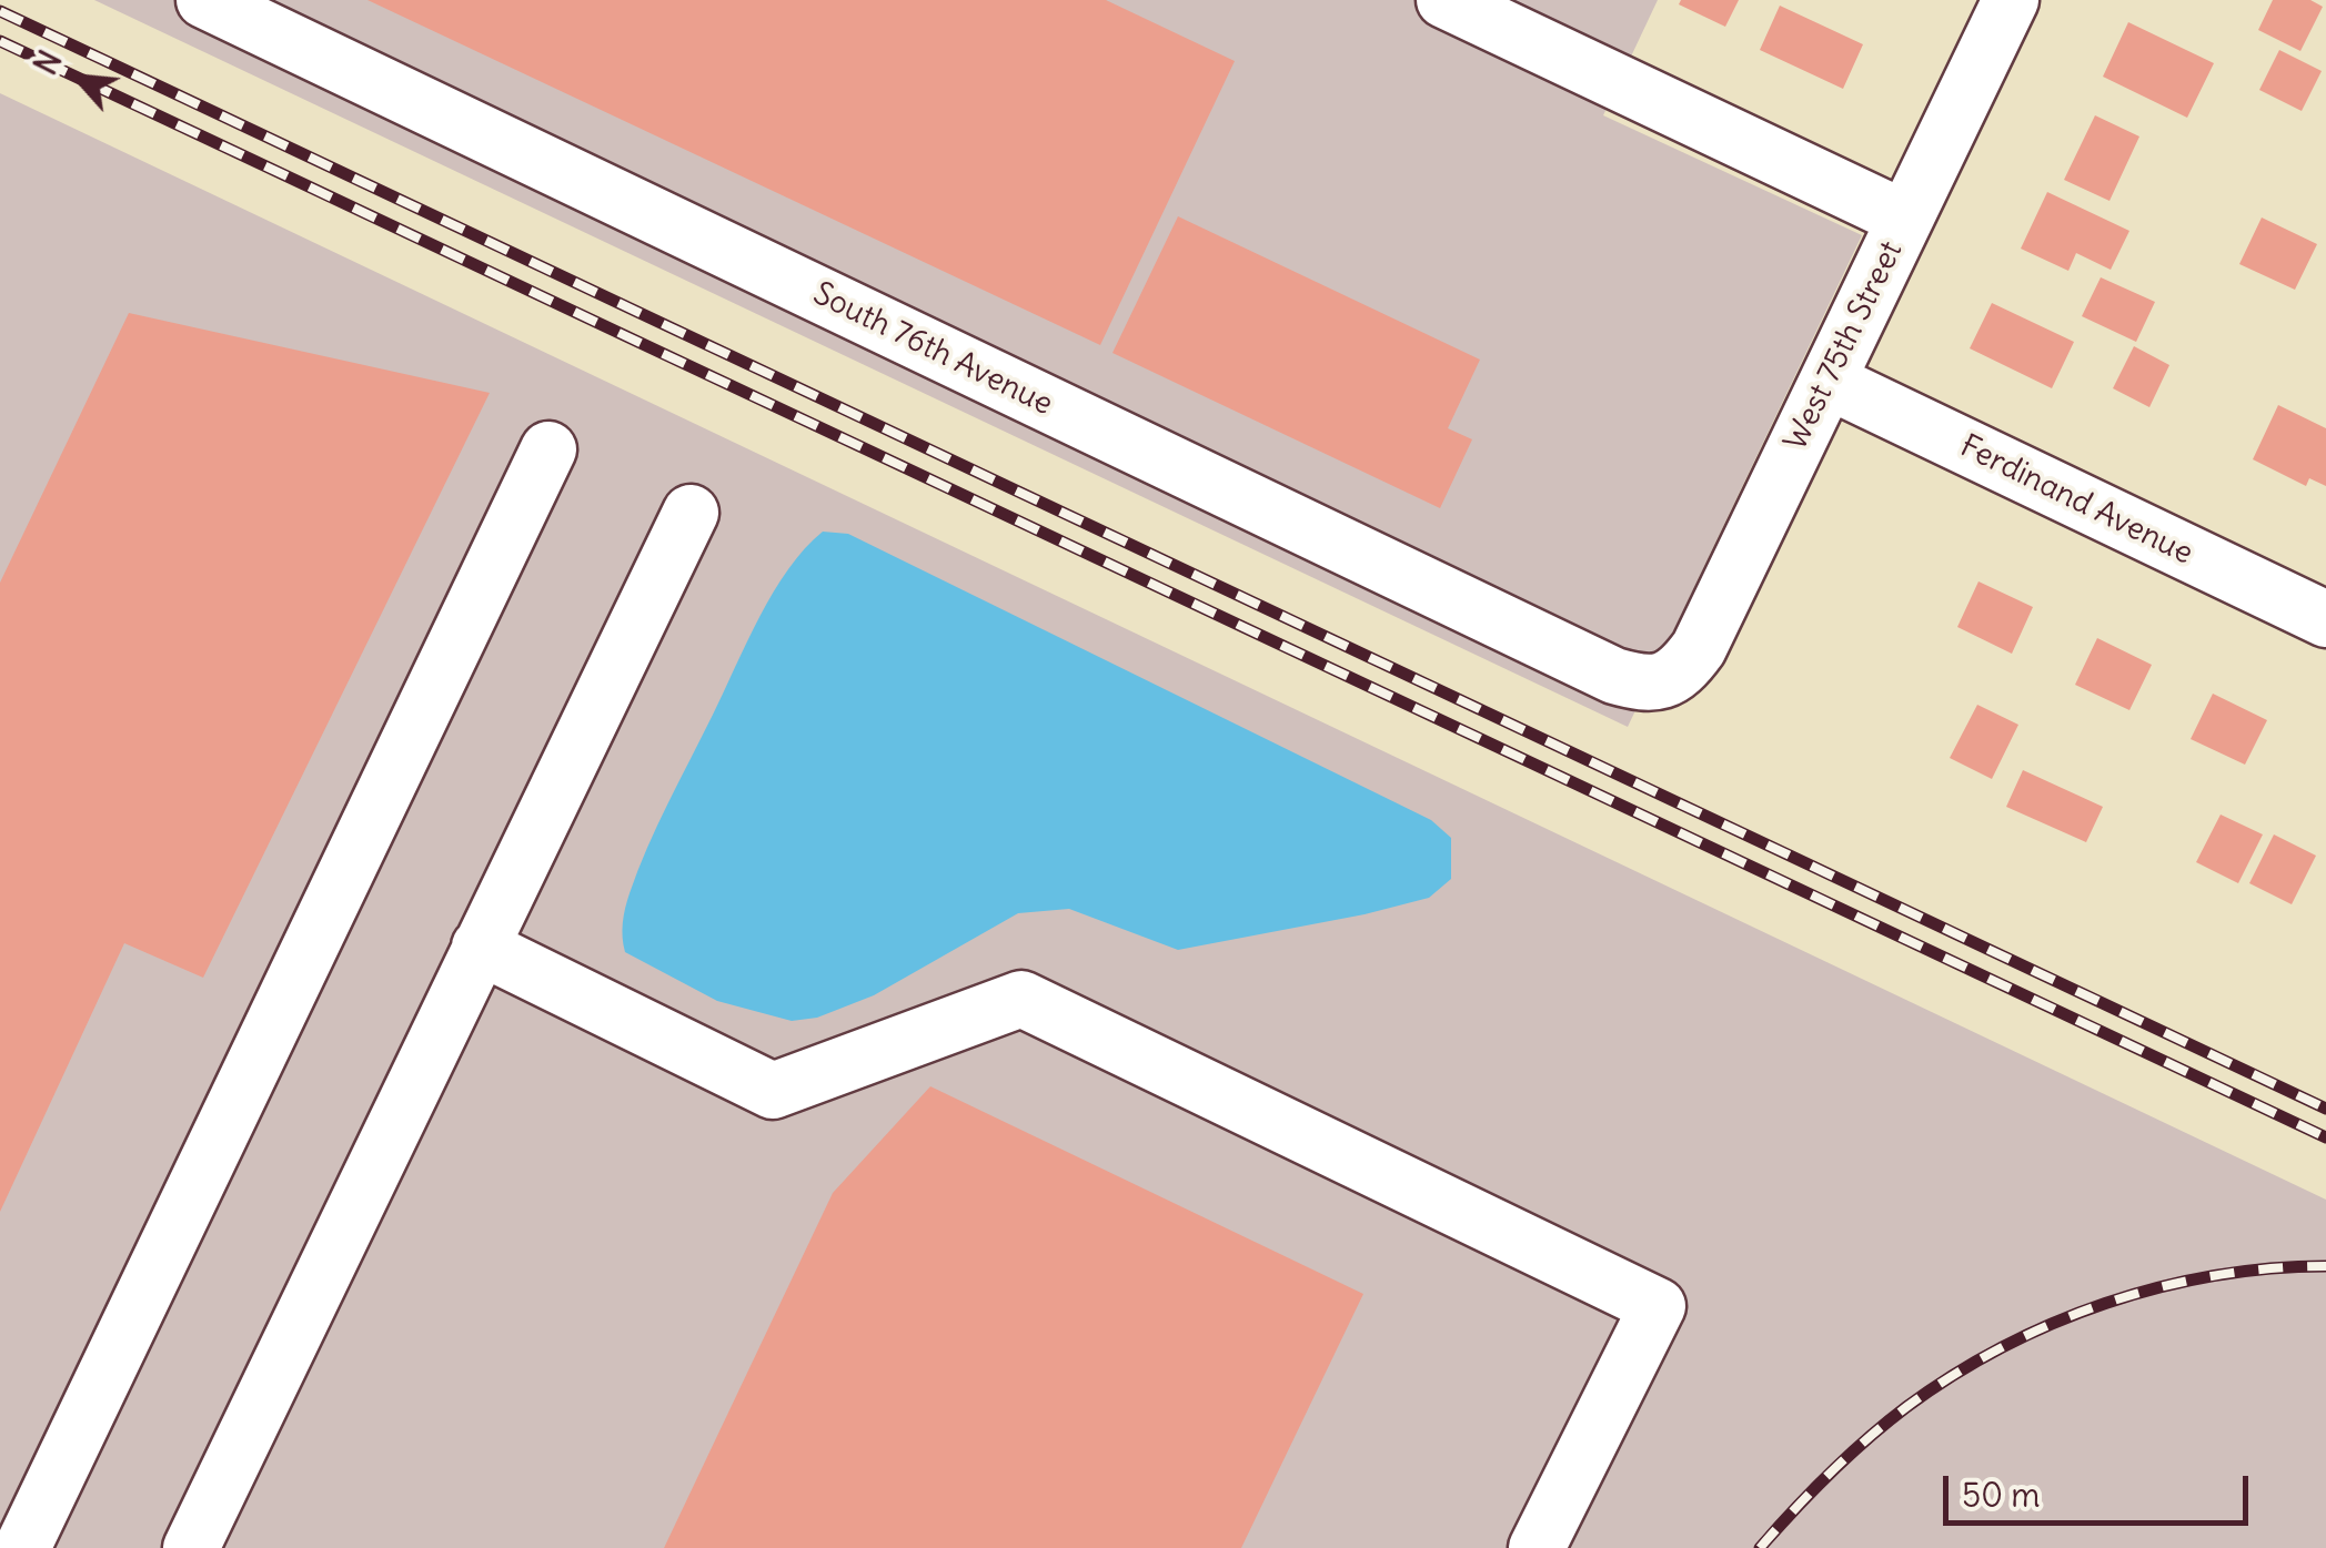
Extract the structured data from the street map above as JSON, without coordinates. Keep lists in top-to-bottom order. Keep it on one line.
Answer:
{"streets":{"street":["West 75th Street","South 76th Avenue","Ferdinand Avenue"]},"crossings":[["West 75th Street","South 76th Avenue"],["West 75th Street","Ferdinand Avenue"]],"scale_bar":"50 m","north":"top left"}
